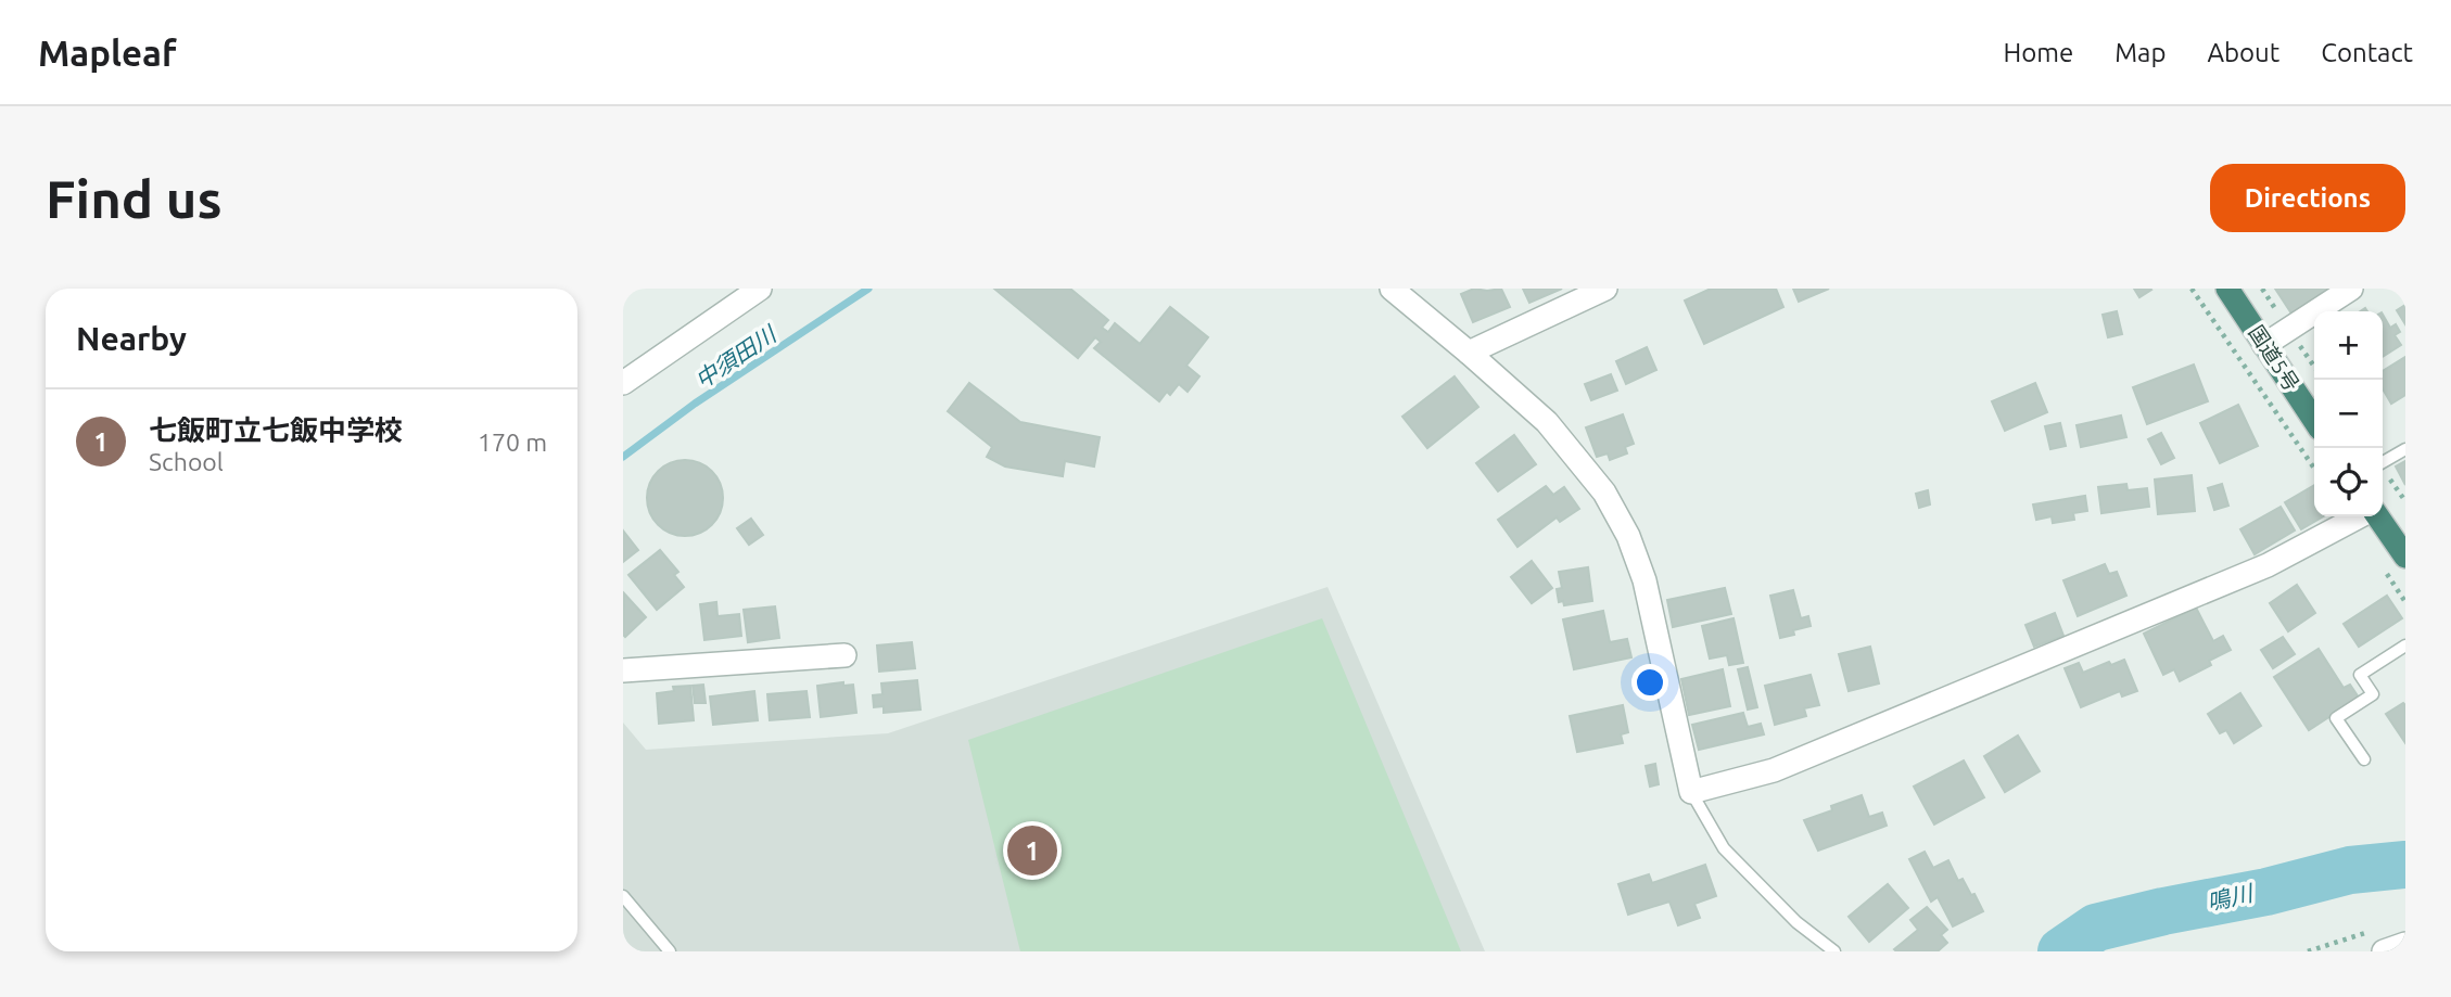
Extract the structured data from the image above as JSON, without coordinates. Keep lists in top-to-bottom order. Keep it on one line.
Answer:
{"streets":{"highway":["国道5号"]},"water":["中須田川","鳴川"],"page":{"header":"Mapleaf","nav":["Home","Map","About","Contact"],"buttons":"Directions","title":"Find us","heading":"Nearby","map_buttons":["+","−"],"list":[{"mark":"1","name":"七飯町立七飯中学校","note":"School","value":"170 m"}],"pins":"1"}}
